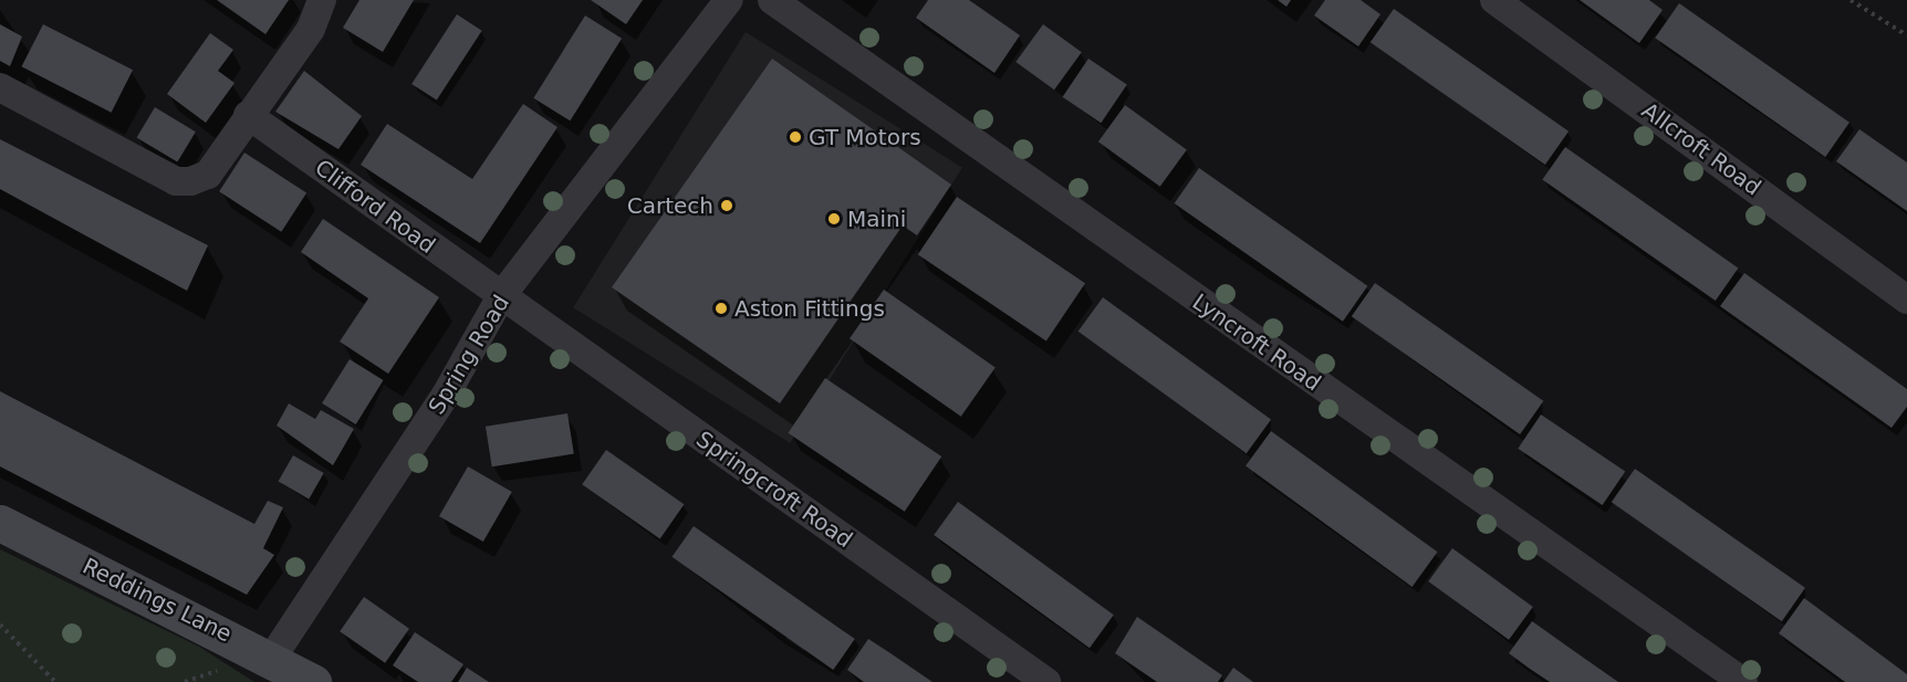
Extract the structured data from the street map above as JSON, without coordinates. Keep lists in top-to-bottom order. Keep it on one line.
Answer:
{"streets":{"street":["Allcroft Road","Clifford Road","Lyncroft Road","Spring Road","Springcroft Road","Reddings Lane"]},"crossings":[["Clifford Road","Spring Road"],["Clifford Road","Springcroft Road"],["Spring Road","Springcroft Road"],["Spring Road","Reddings Lane"]],"places":["GT Motors","Cartech","Maini","Aston Fittings"]}
